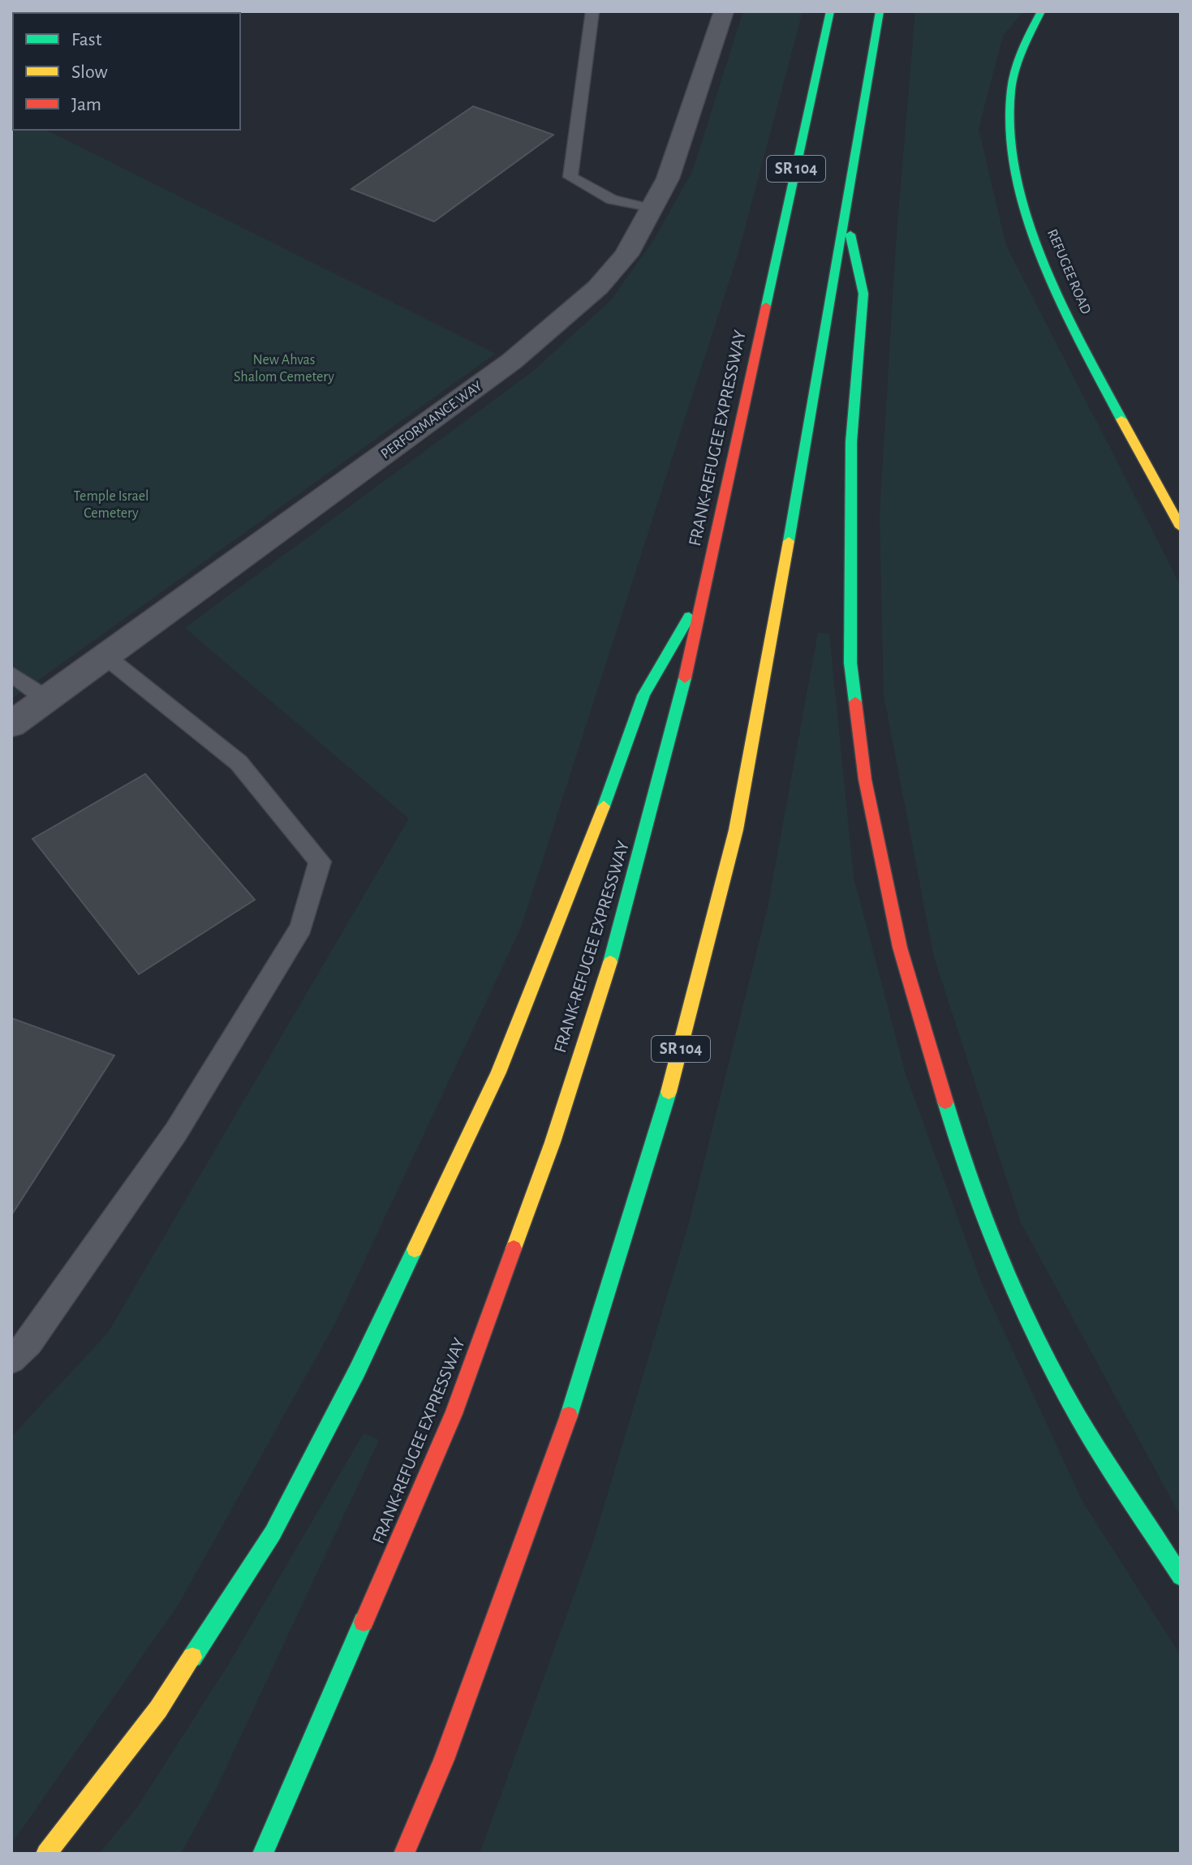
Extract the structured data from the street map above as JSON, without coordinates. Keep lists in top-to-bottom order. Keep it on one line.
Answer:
{"streets":{"main road":["SR 104","REFUGEE ROAD","FRANK-REFUGEE EXPRESSWAY"],"street":["PERFORMANCE WAY"]},"parks":["New Ahvas Shalom Cemetery","Temple Israel Cemetery"],"legend":["Fast","Slow","Jam"]}
